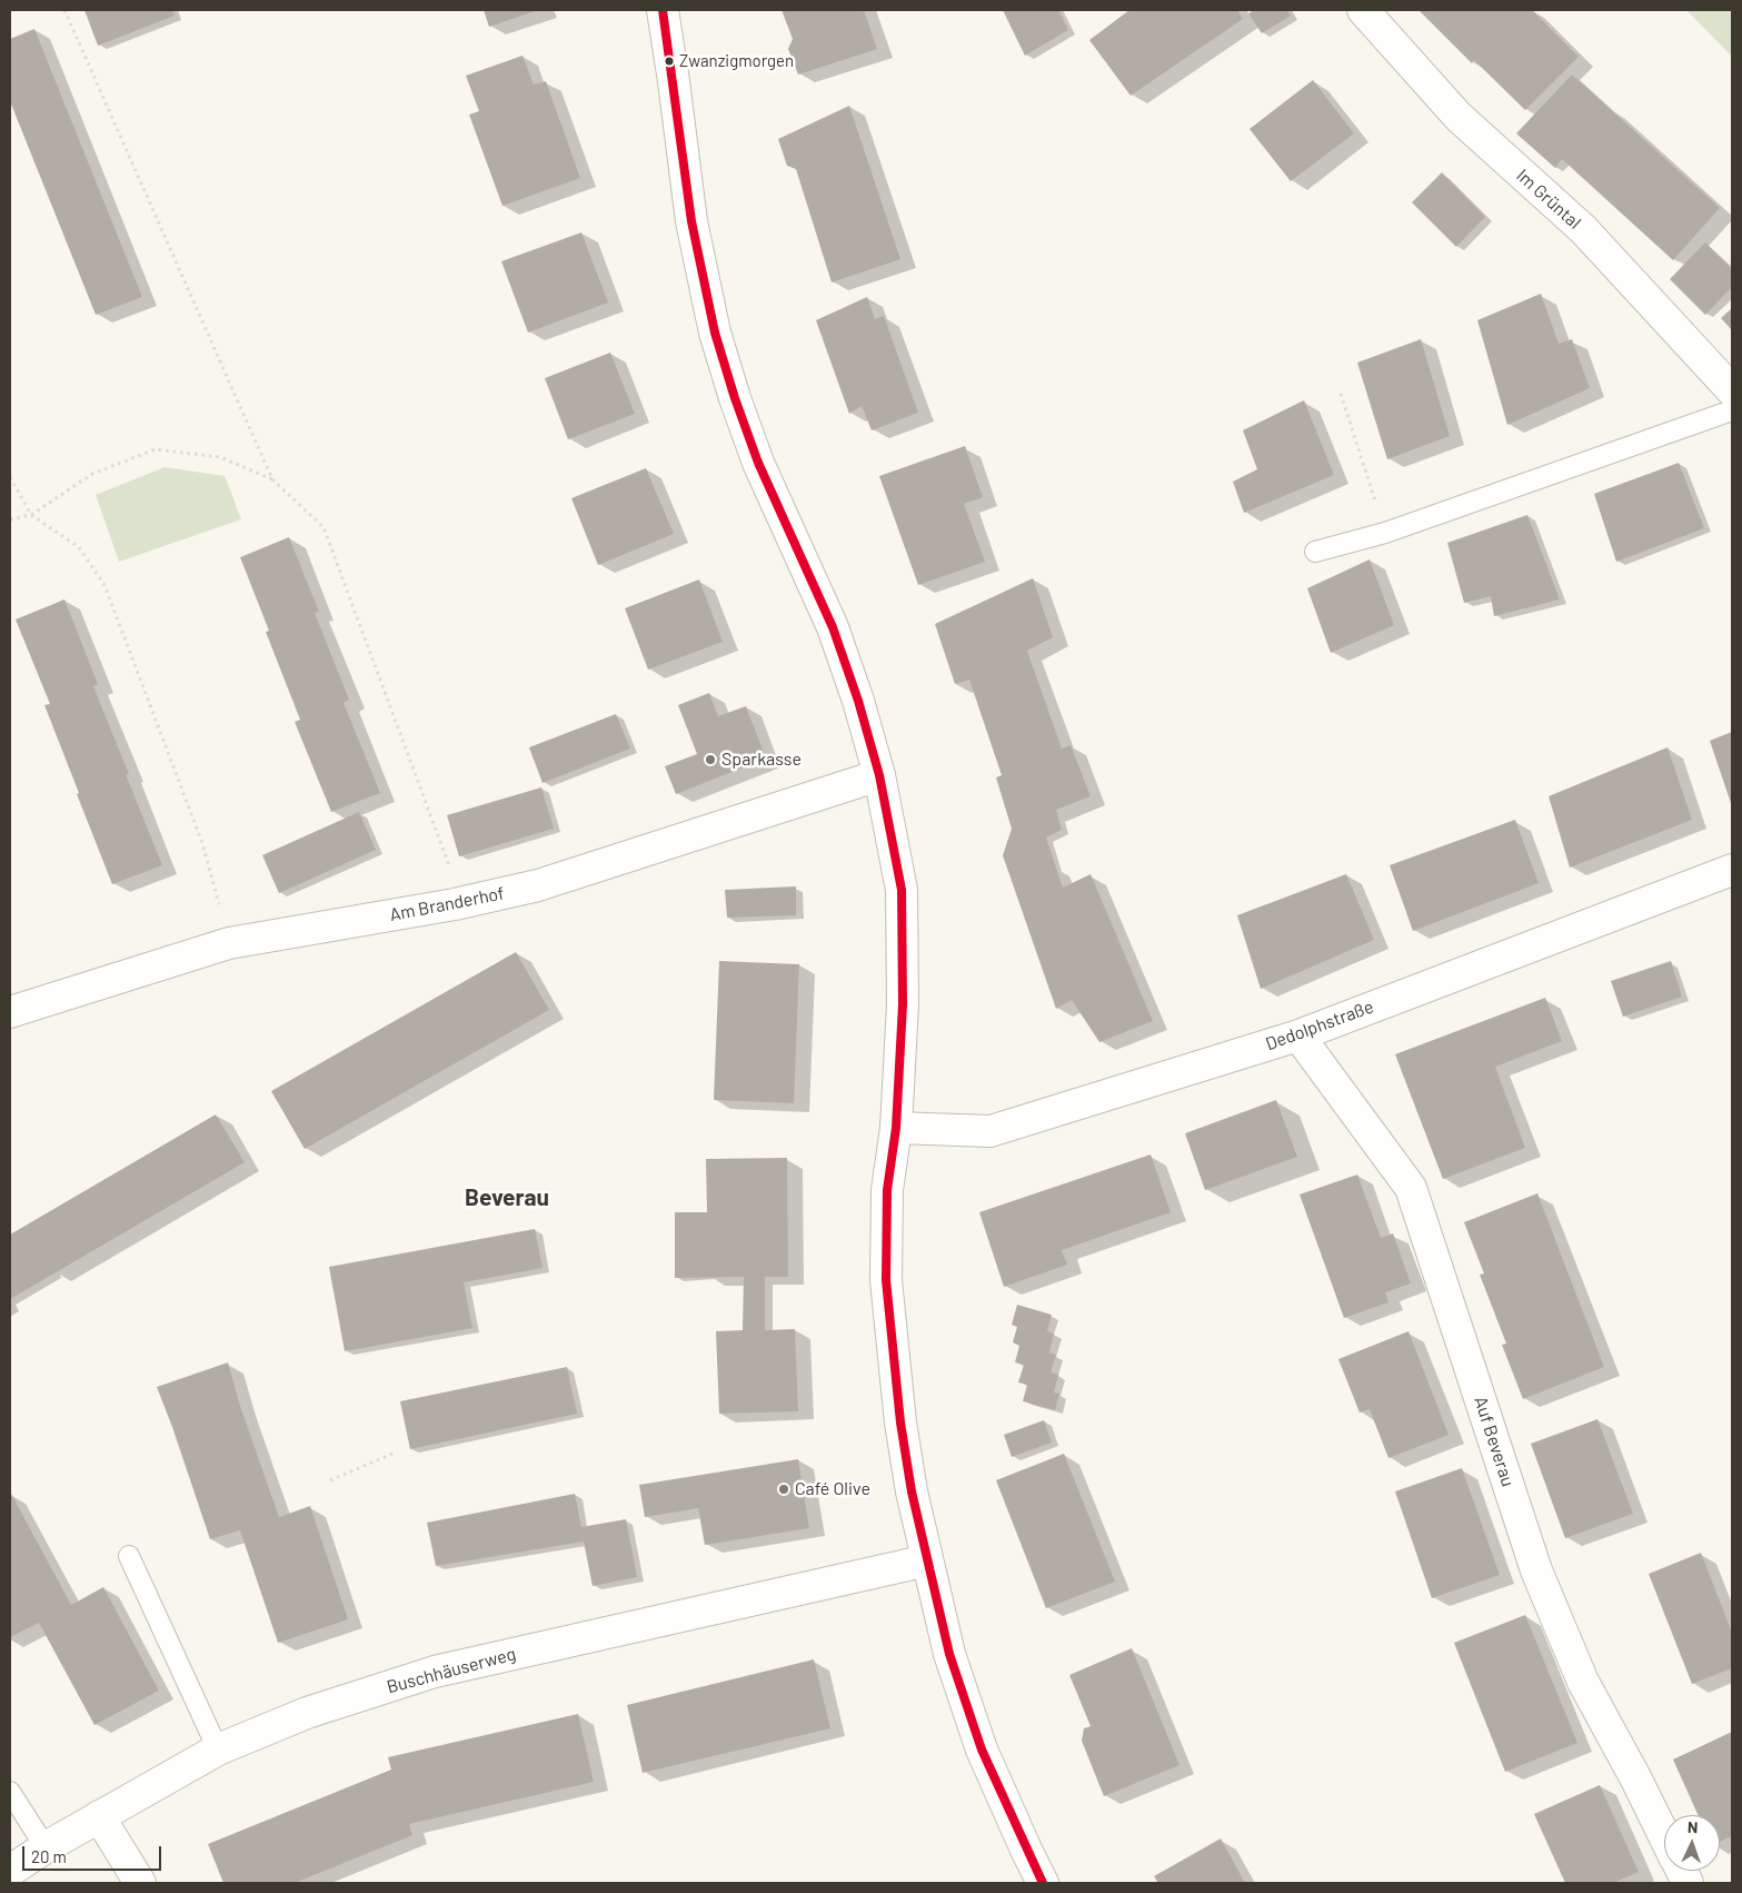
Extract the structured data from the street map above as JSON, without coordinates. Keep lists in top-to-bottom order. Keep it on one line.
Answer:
{"streets":{"street":["Im Grüntal","Am Branderhof","Dedolphstraße","Auf Beverau","Buschhäuserweg"]},"crossings":[["Dedolphstraße","Auf Beverau"]],"districts":["Beverau"],"places":["Zwanzigmorgen","Sparkasse","Café Olive"],"scale_bar":"20 m","north":"top"}
